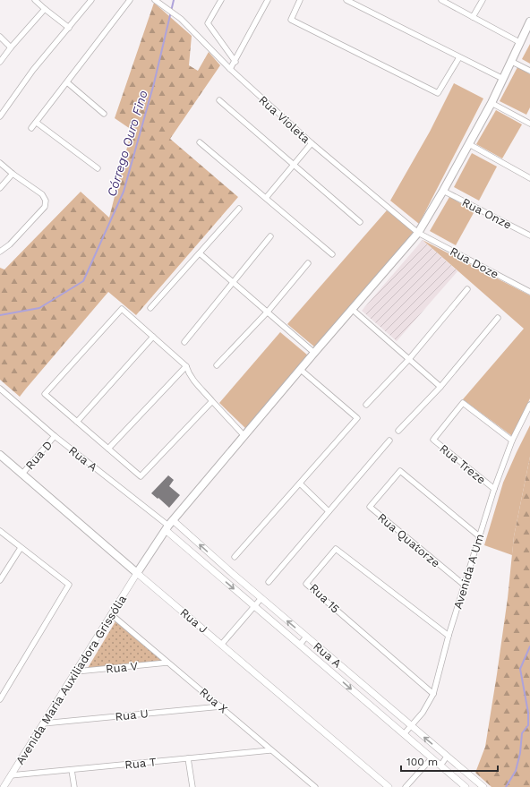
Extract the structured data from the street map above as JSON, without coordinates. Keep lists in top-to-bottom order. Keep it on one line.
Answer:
{"streets":{"main road":["Rua J"],"street":["Rua Violeta","Rua Onze","Rua Doze","Rua D","Rua A","Rua Treze","Rua Quatorze","Avenida A Um","Rua 15","Rua V","Avenida Maria Auxiliadora Grissólia","Rua X","Rua U","Rua T"]},"crossings":[["Rua Violeta","Rua Doze"],["Rua D","Rua A"],["Rua D","Rua J"],["Rua A","Avenida A Um"],["Rua Treze","Avenida A Um"],["Rua Quatorze","Avenida A Um"],["Avenida A Um","Rua 15"],["Rua J","Avenida Maria Auxiliadora Grissólia"],["Rua V","Avenida Maria Auxiliadora Grissólia"],["Rua V","Rua X"],["Avenida Maria Auxiliadora Grissólia","Rua X"],["Avenida Maria Auxiliadora Grissólia","Rua U"],["Avenida Maria Auxiliadora Grissólia","Rua T"],["Rua X","Rua U"],["Rua X","Rua T"]],"water":["Córrego Ouro Fino"],"scale_bar":"100 m"}
